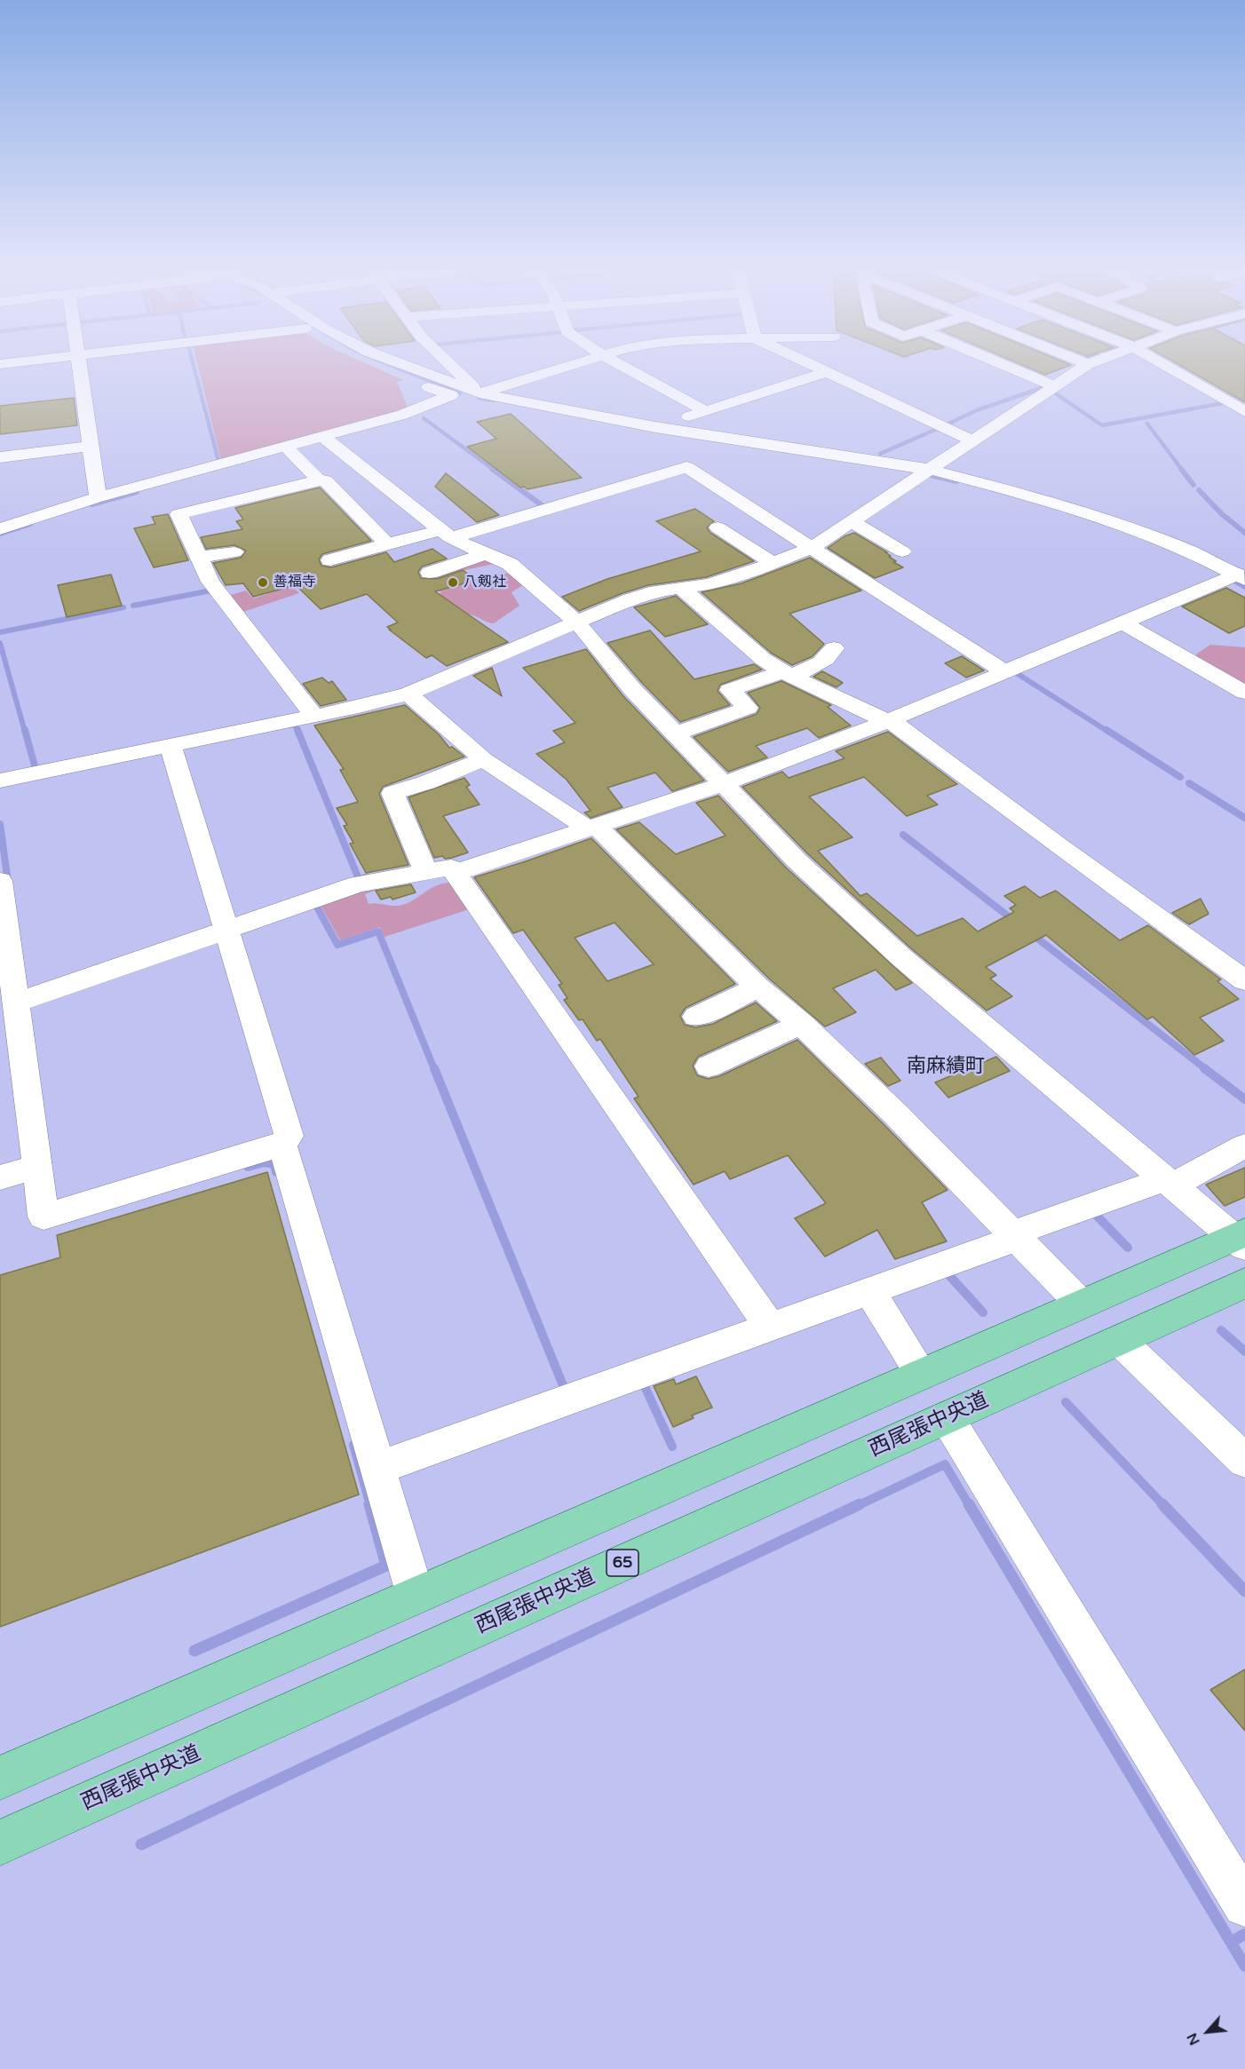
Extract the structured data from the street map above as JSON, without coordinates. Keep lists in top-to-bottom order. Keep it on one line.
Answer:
{"streets":{"main road":["西尾張中央道","65"]},"districts":["南麻績町"],"places":["善福寺","八剱社"],"north":"bottom left"}
